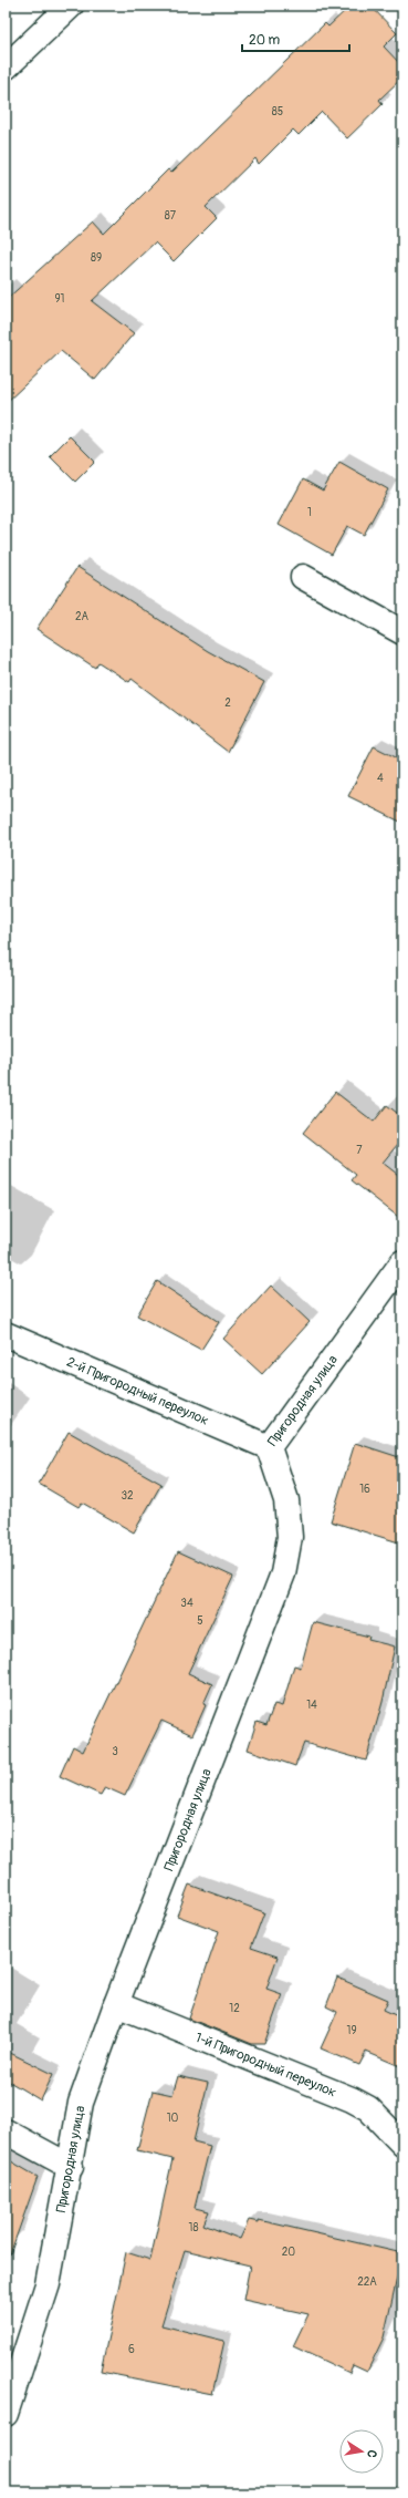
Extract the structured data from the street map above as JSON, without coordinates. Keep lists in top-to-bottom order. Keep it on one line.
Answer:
{"streets":{"street":["2-й Пригородный переулок","Пригородная улица","1-й Пригородный переулок"]},"crossings":[["2-й Пригородный переулок","Пригородная улица"],["Пригородная улица","1-й Пригородный переулок"]],"house_numbers":["85","87","89","91","1","2А","2","4","7","16","32","34","5","14","3","12","19","10","18","20","22А","6"],"scale_bar":"20 m","north":"right"}
